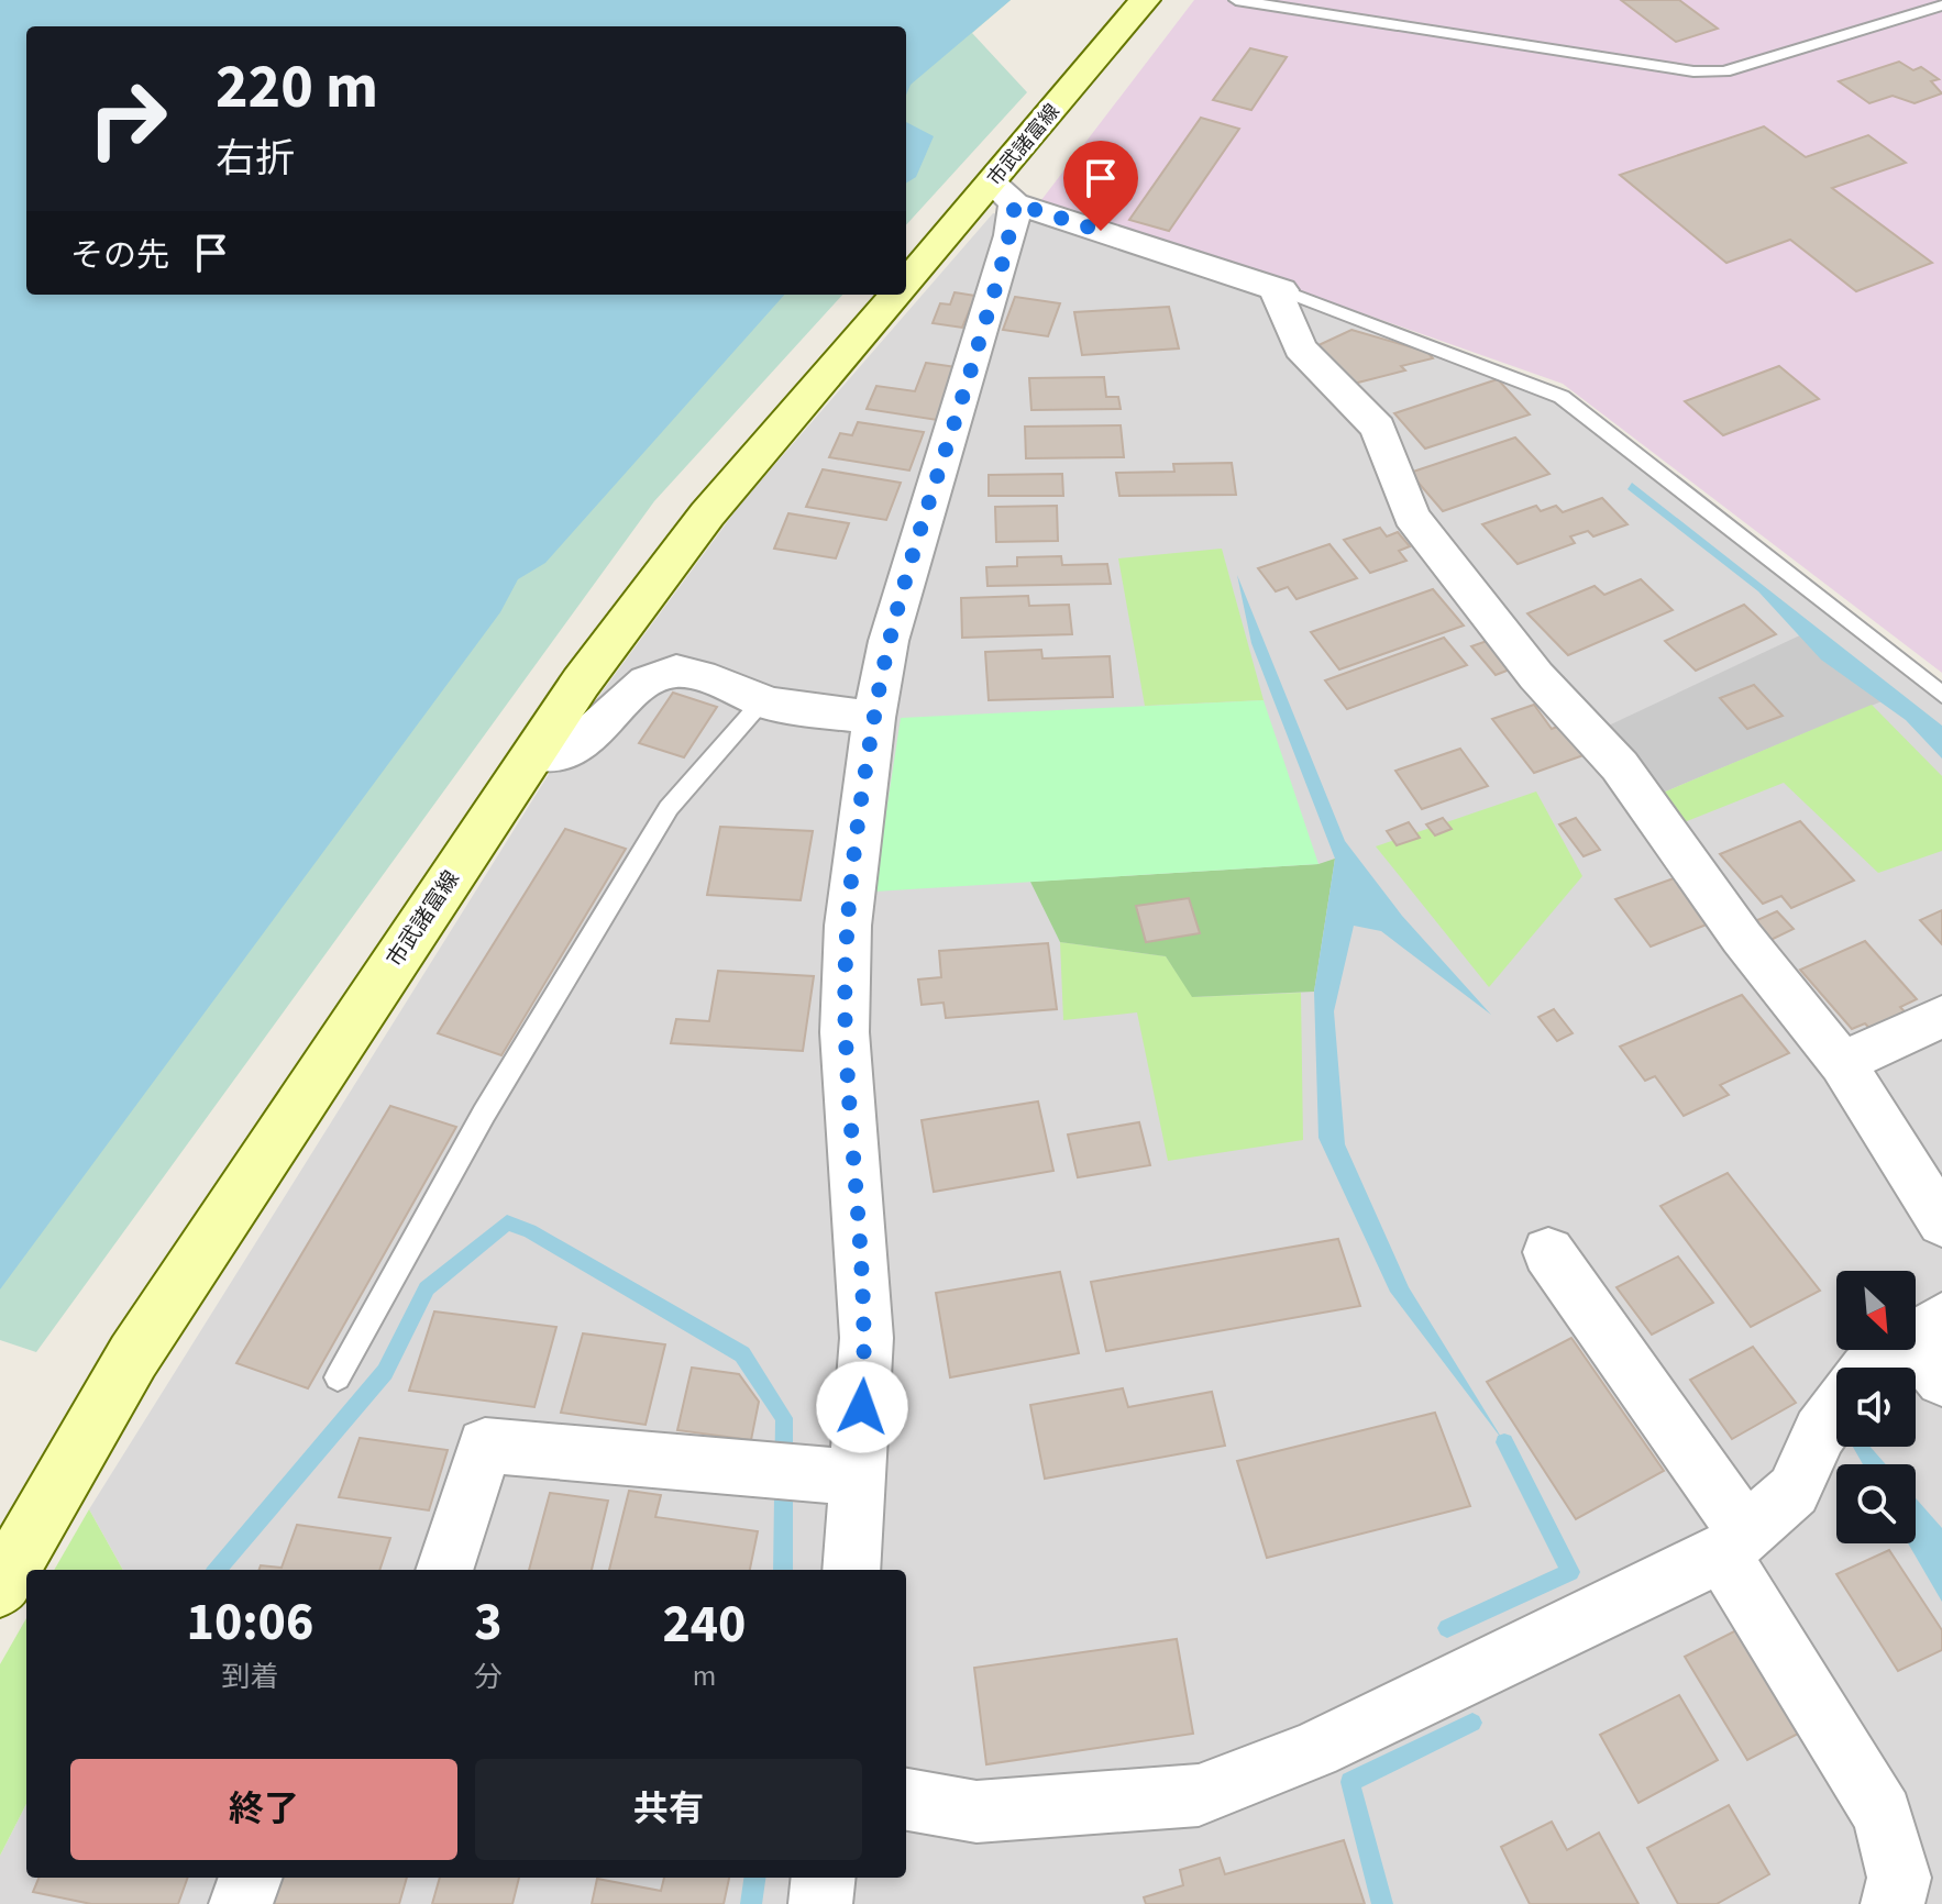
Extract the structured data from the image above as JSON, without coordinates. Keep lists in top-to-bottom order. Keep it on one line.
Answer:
{"streets":{"main road":["市武諸富線"]},"north":"bottom right","page":{"turn":["220 m","右折"],"then":"その先","eta":["10:06","到着","3","分","240","m"],"buttons":["終了","共有"]}}
